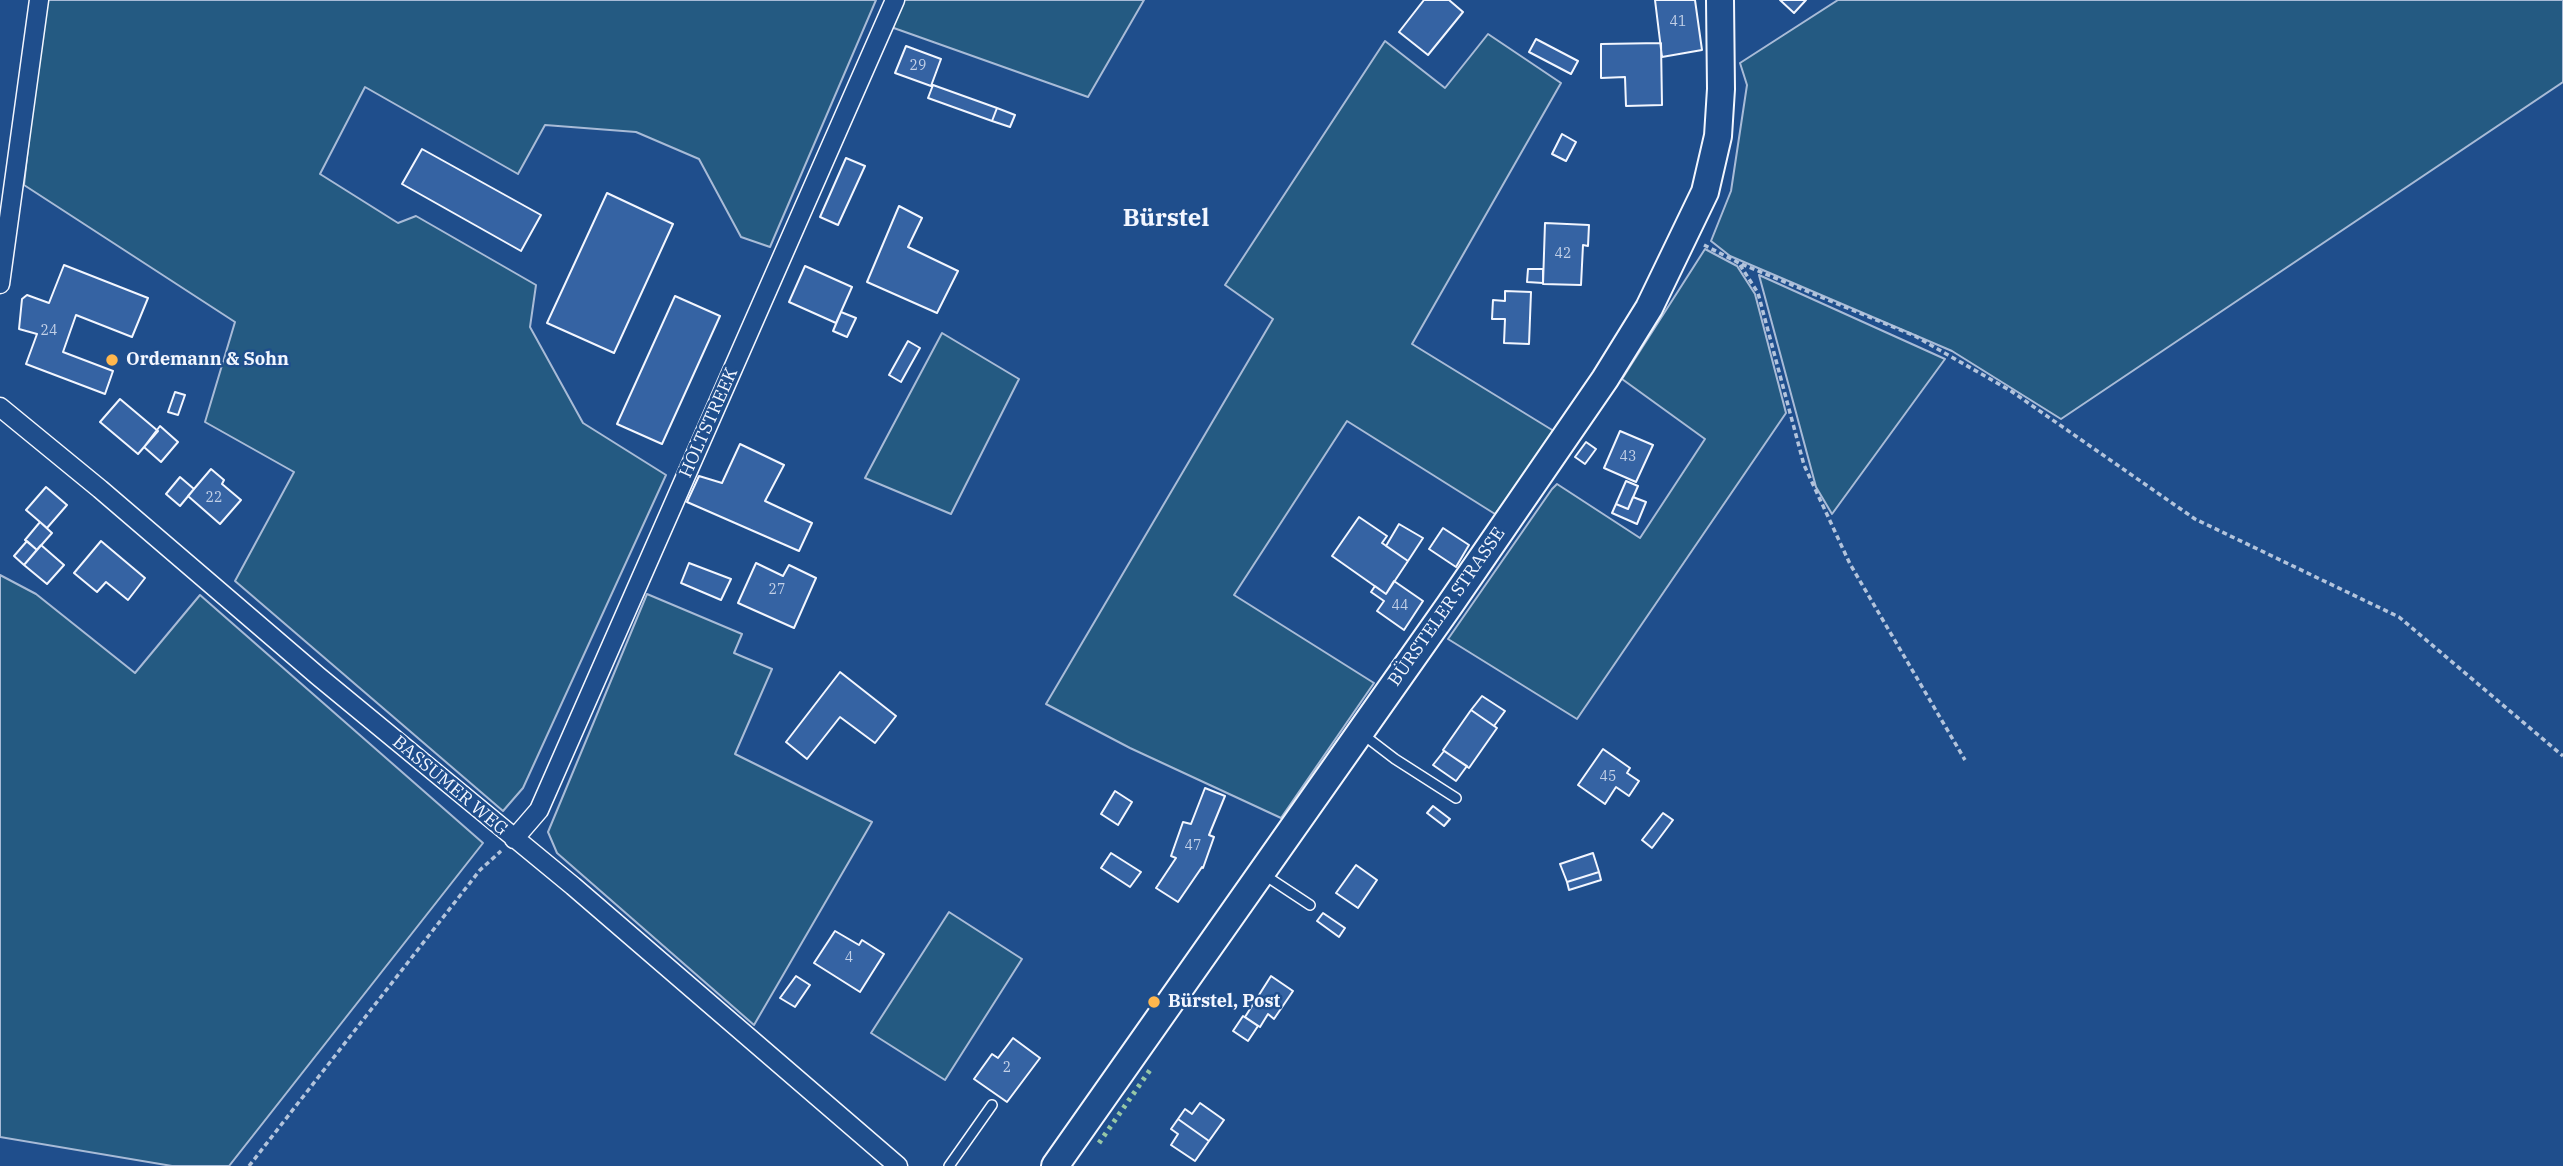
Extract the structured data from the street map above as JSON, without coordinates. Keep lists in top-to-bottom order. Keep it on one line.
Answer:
{"streets":{"street":["HOLTSTREEK","BÜRSTELER STRASSE","BASSUMER WEG"]},"crossings":[["HOLTSTREEK","BASSUMER WEG"]],"districts":["Bürstel"],"places":["Ordemann & Sohn","Bürstel, Post"],"house_numbers":["41","29","42","24","43","22","27","44","45","47","4","2"]}
